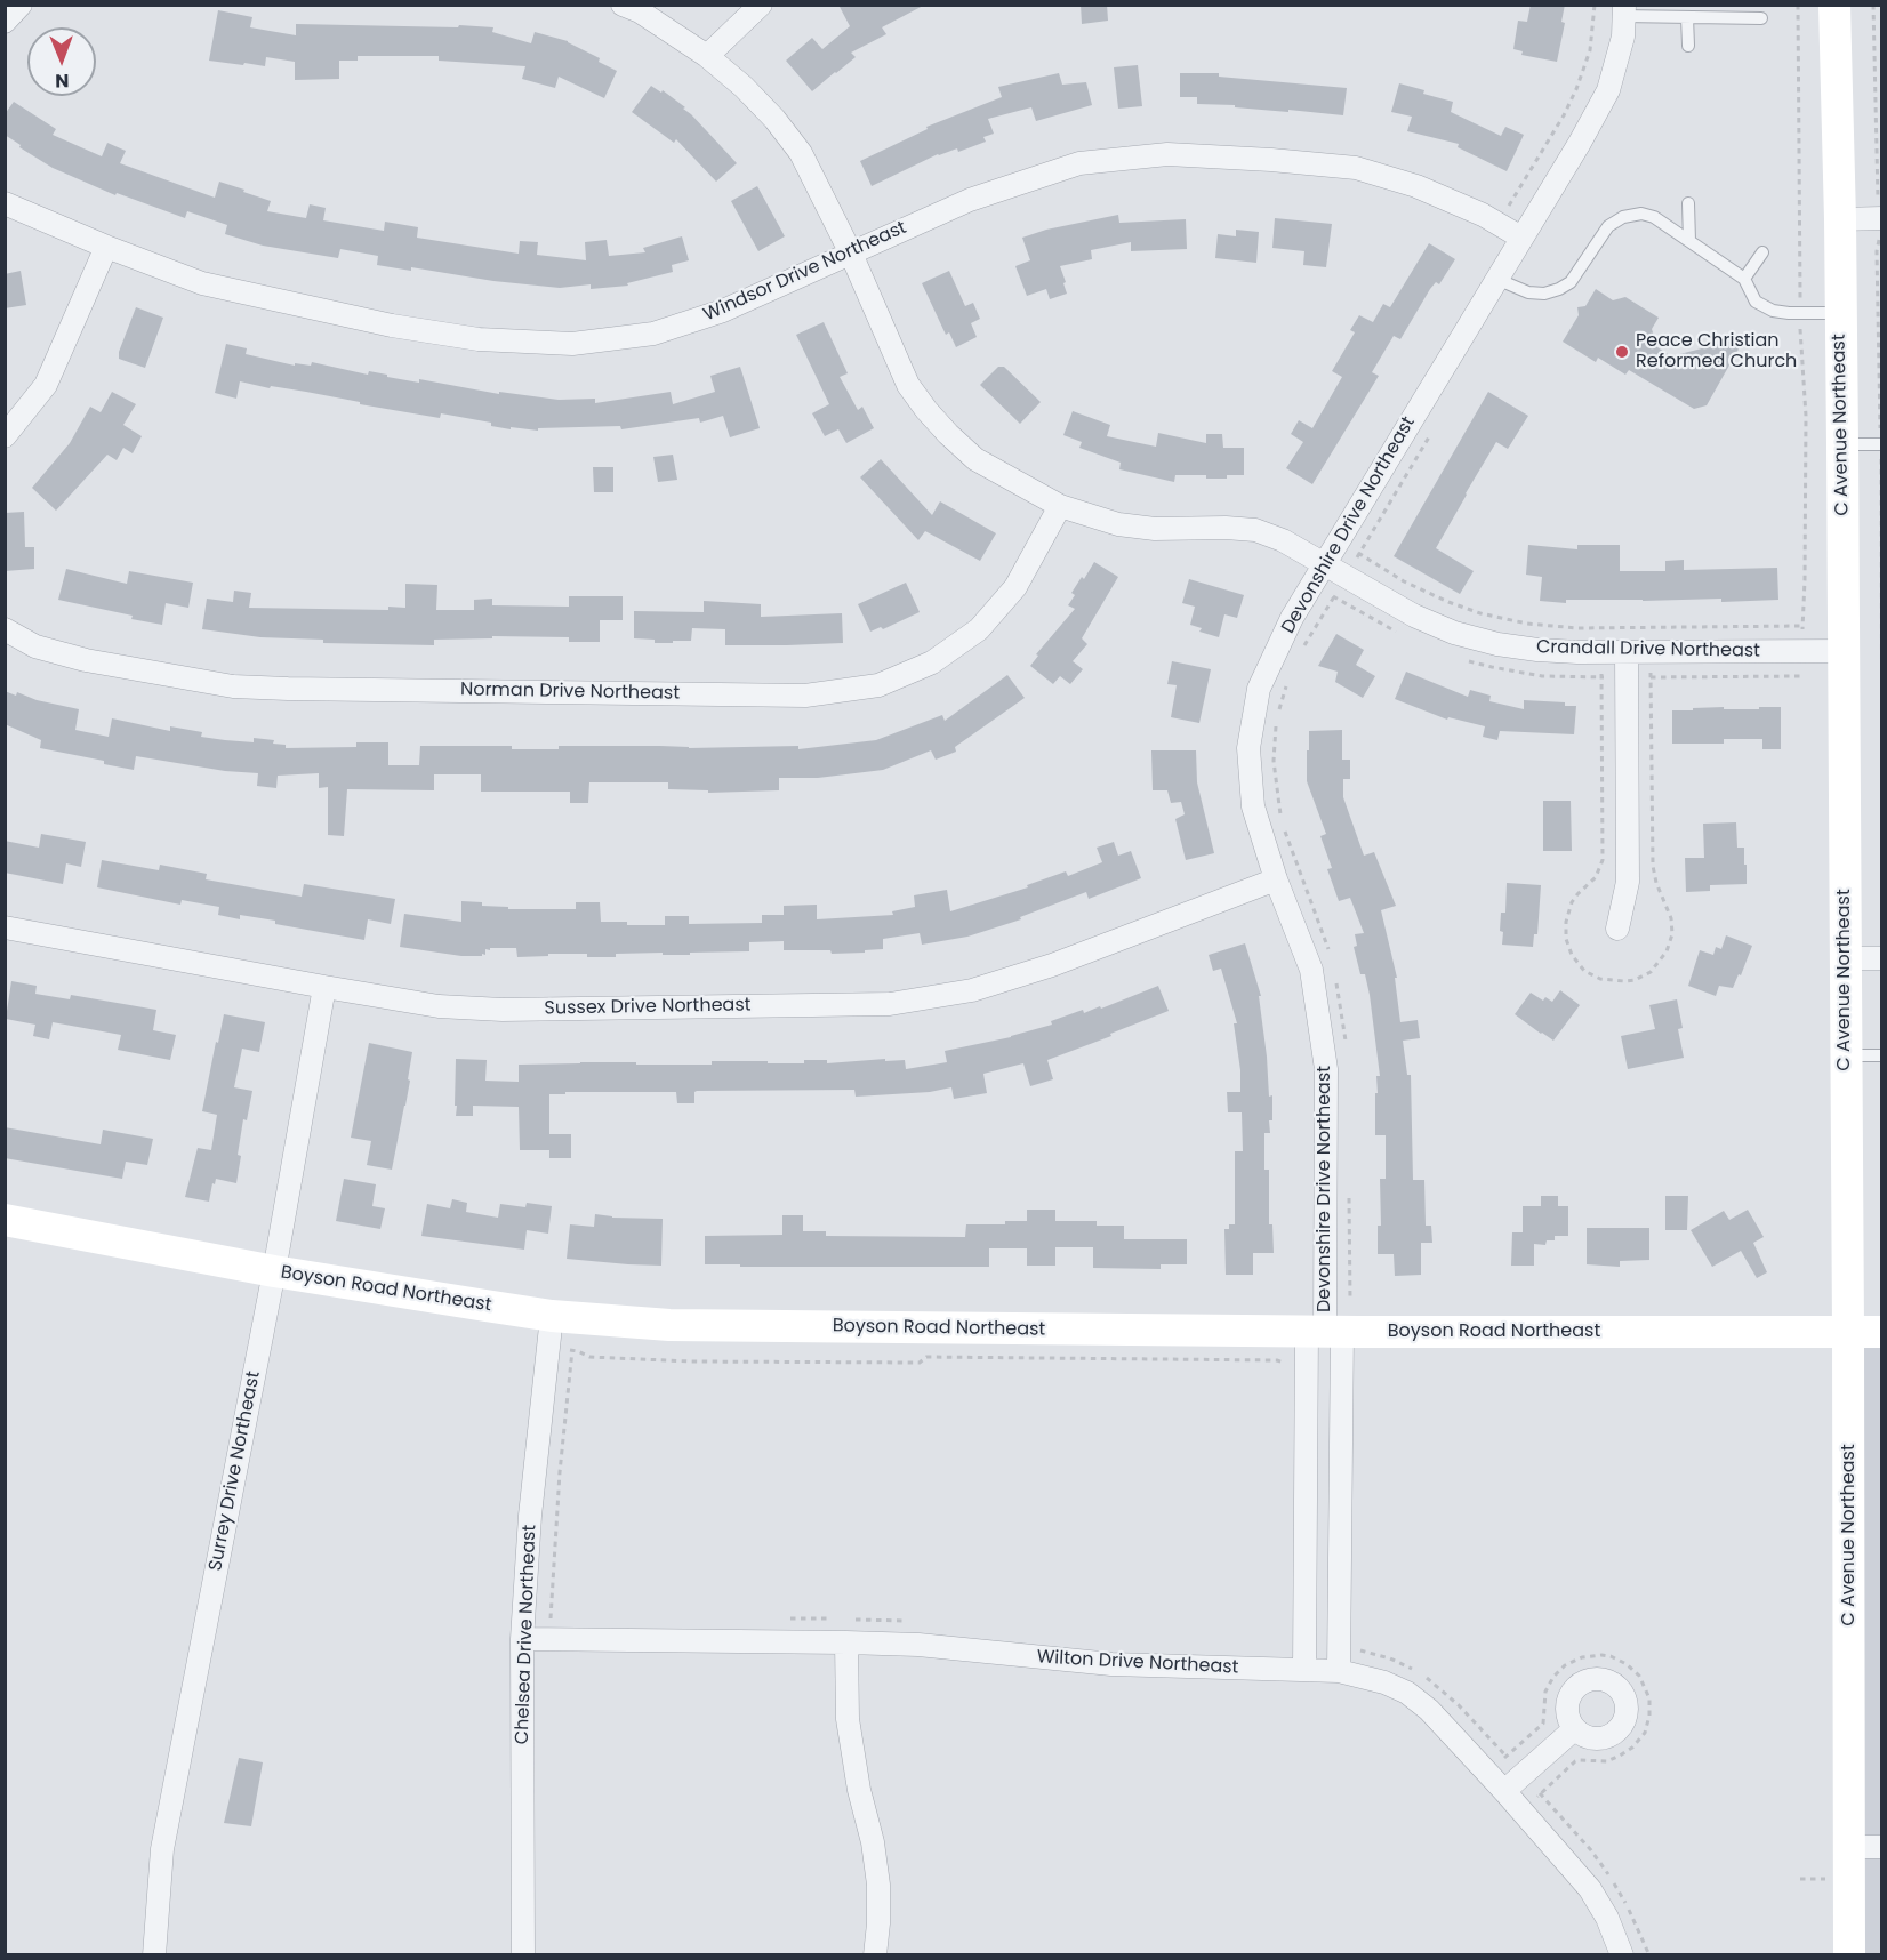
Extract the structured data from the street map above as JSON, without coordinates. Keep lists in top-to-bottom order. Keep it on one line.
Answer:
{"streets":{"street":["Windsor Drive Northeast","C Avenue Northeast","Devonshire Drive Northeast","Crandall Drive Northeast","Norman Drive Northeast","Sussex Drive Northeast","Boyson Road Northeast","Surrey Drive Northeast","Chelsea Drive Northeast","Wilton Drive Northeast"]},"crossings":[["Windsor Drive Northeast","Devonshire Drive Northeast"],["Windsor Drive Northeast","Crandall Drive Northeast"],["C Avenue Northeast","Crandall Drive Northeast"],["C Avenue Northeast","Boyson Road Northeast"],["Devonshire Drive Northeast","Crandall Drive Northeast"],["Devonshire Drive Northeast","Sussex Drive Northeast"],["Devonshire Drive Northeast","Boyson Road Northeast"],["Devonshire Drive Northeast","Wilton Drive Northeast"],["Crandall Drive Northeast","Norman Drive Northeast"],["Sussex Drive Northeast","Surrey Drive Northeast"],["Boyson Road Northeast","Surrey Drive Northeast"],["Boyson Road Northeast","Chelsea Drive Northeast"],["Chelsea Drive Northeast","Wilton Drive Northeast"]],"places":["Peace Christian Reformed Church"],"north":"bottom"}
